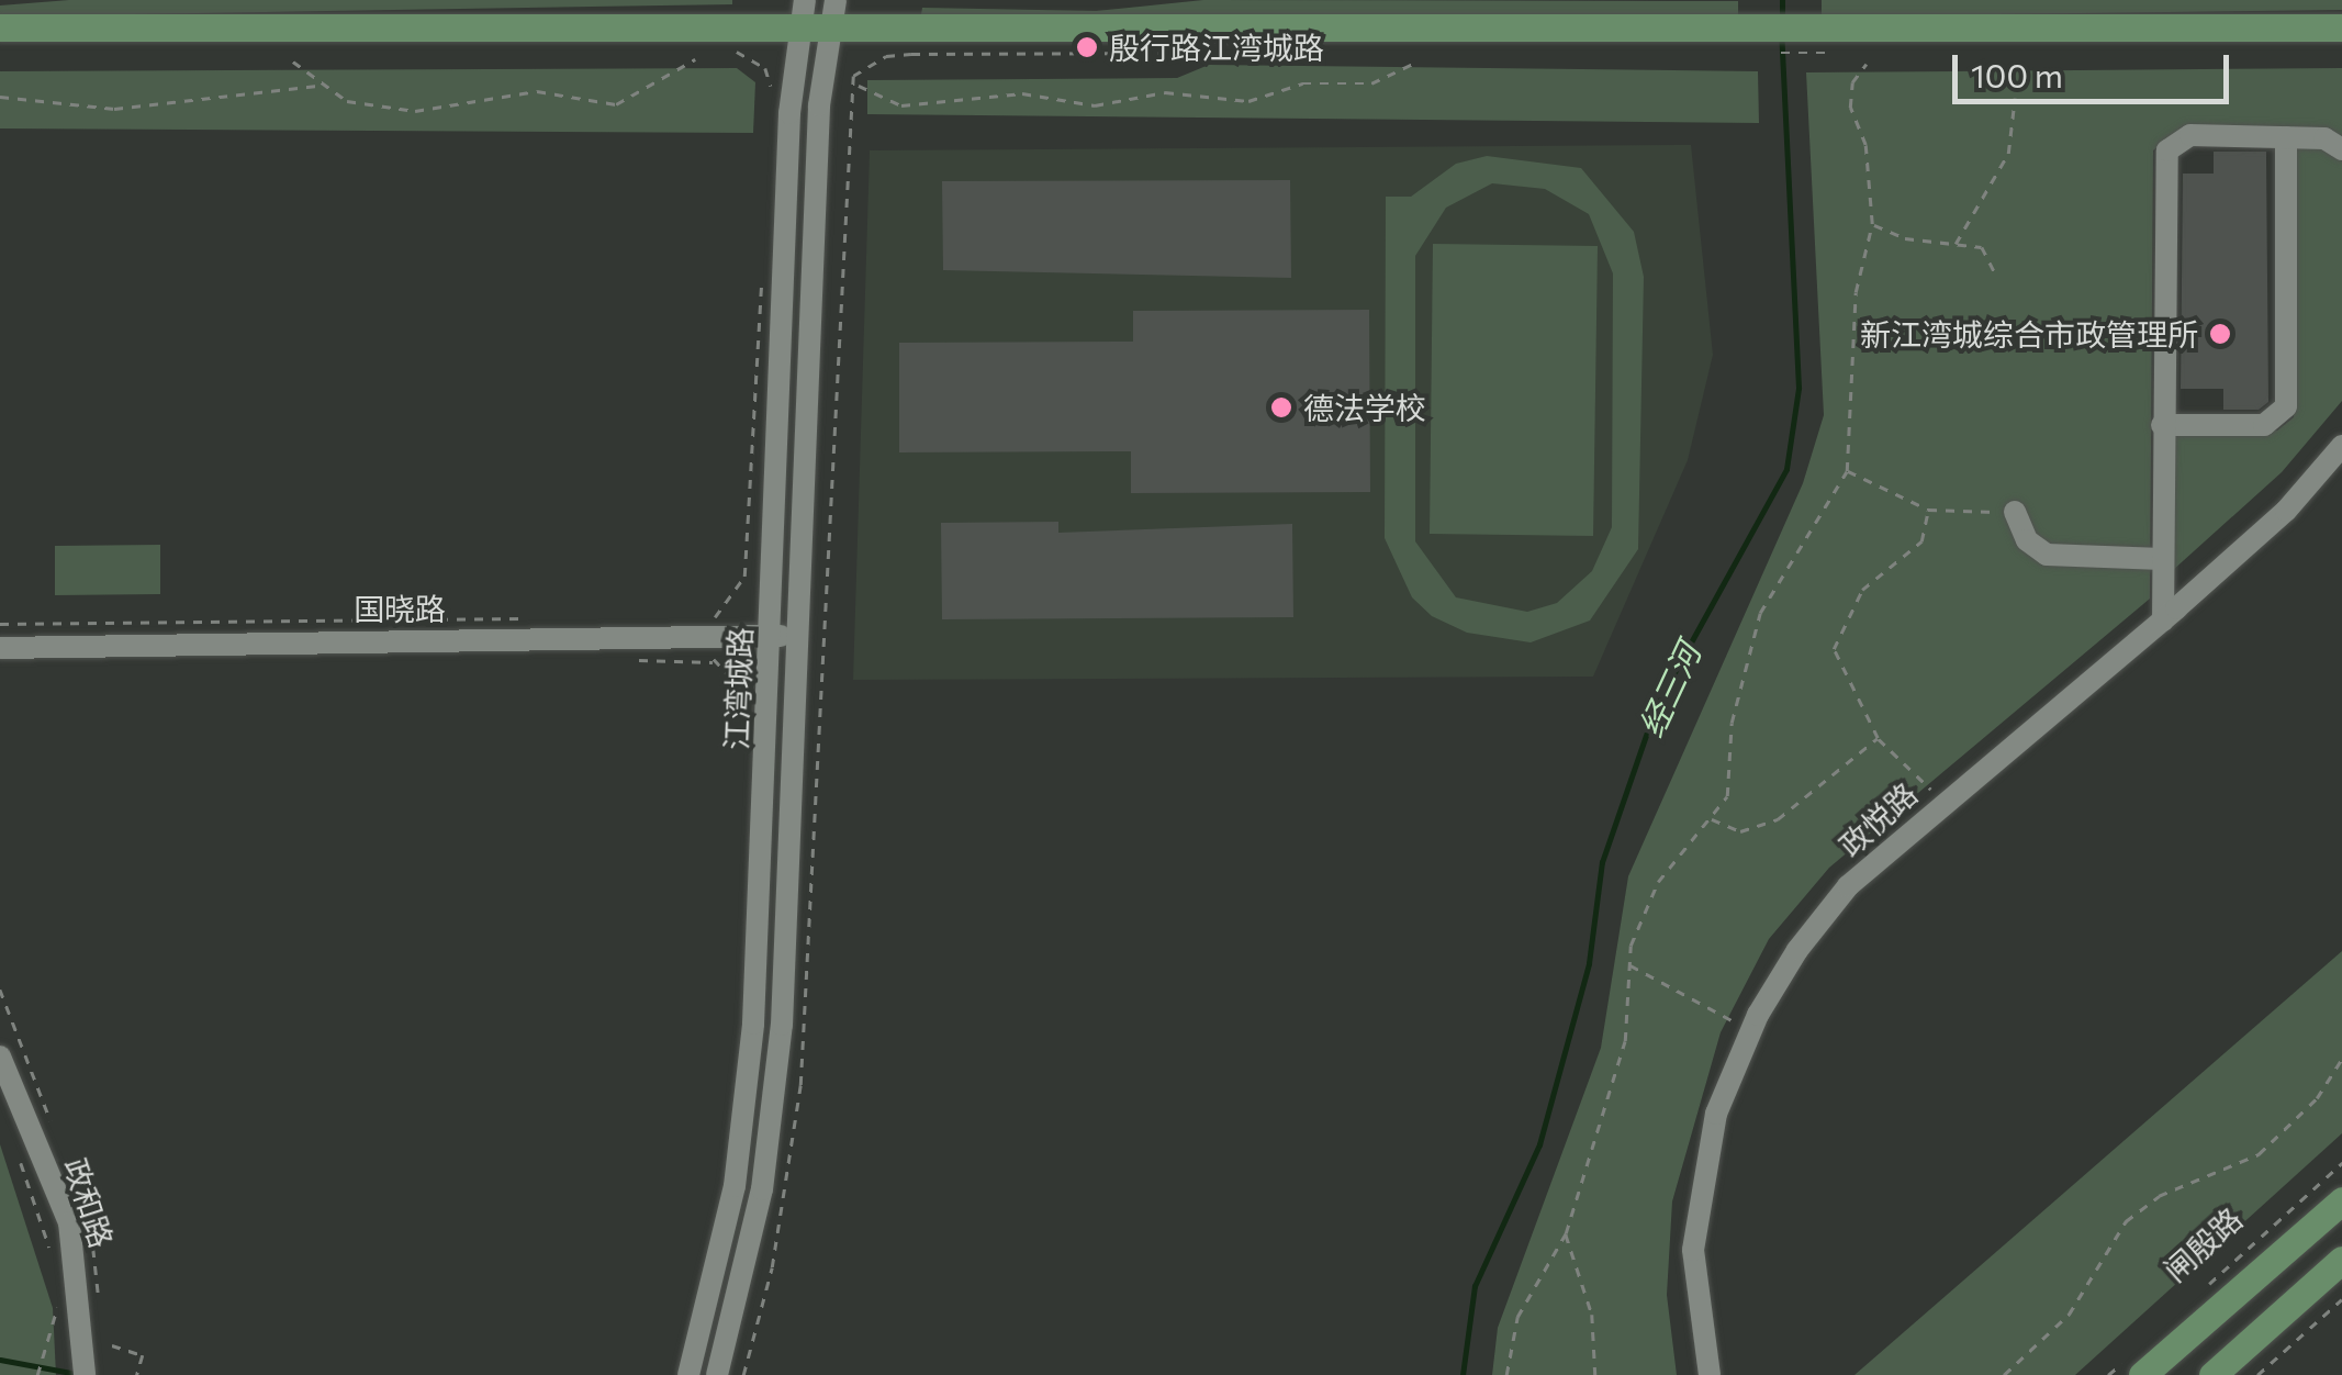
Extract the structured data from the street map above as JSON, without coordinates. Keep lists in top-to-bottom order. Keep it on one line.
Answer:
{"streets":{"main road":["闸殷路"],"street":["国晓路","江湾城路","政悦路","政和路"]},"crossings":[["国晓路","江湾城路"]],"water":["经三河"],"places":["殷行路江湾城路","新江湾城综合市政管理所","德法学校"],"scale_bar":"100 m"}
